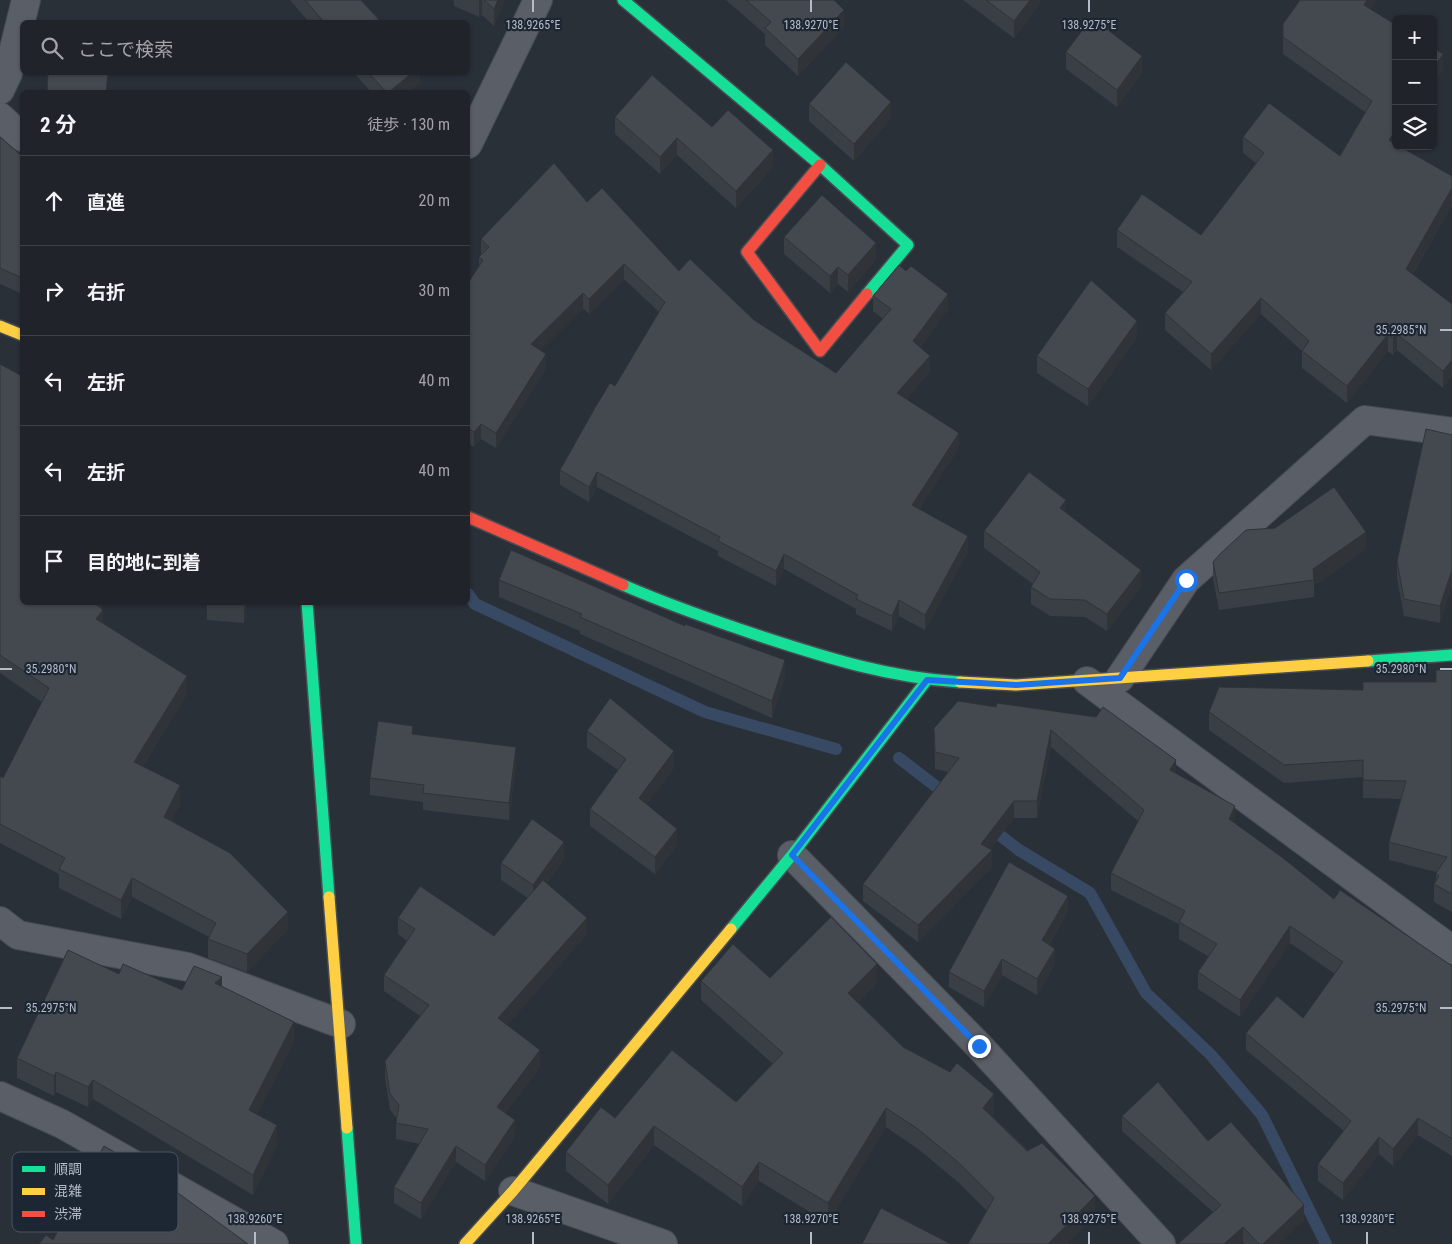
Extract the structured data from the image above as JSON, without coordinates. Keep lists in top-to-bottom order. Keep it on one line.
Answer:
{"legend":["順調","混雑","渋滞"],"page":{"map_buttons":["+","−"],"search":"ここで検索","heading":["2 分","徒歩 · 130 m"],"list":[["直進","20 m"],["右折","30 m"],["左折","40 m"],["左折","40 m"],"目的地に到着"]},"coordinates":["138.9265°E","138.9270°E","138.9275°E","35.2985°N","35.2980°N","35.2975°N","138.9260°E","138.9280°E"]}
